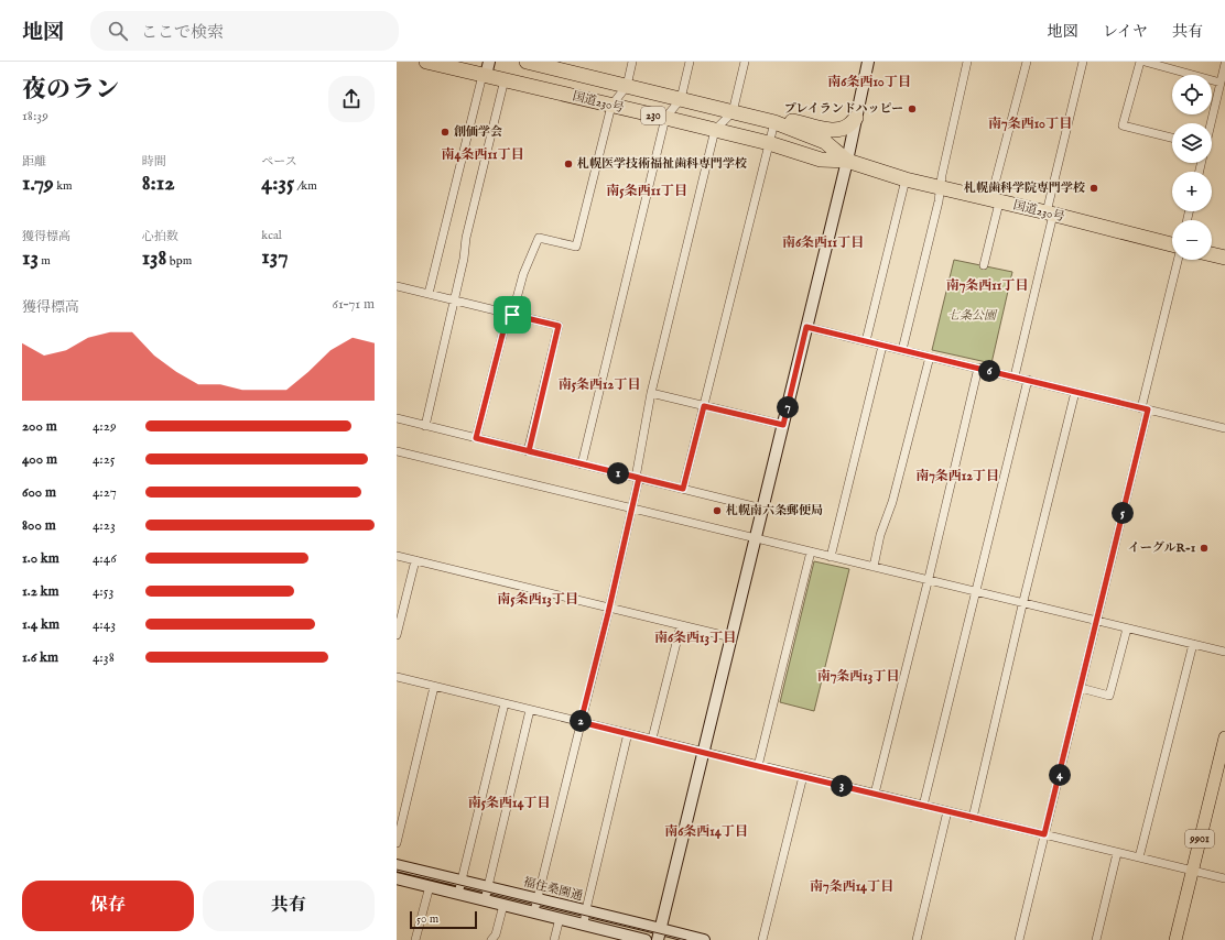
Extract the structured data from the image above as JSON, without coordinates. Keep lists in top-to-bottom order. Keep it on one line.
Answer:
{"streets":{"highway":["国道230号","230"],"main road":["9901"],"street":["福住桑園通"]},"districts":["南6条西10丁目","南7条西10丁目","南4条西11丁目","南5条西11丁目","南6条西11丁目","南7条西11丁目","南5条西12丁目","南7条西12丁目","南5条西13丁目","南6条西13丁目","南7条西13丁目","南5条西14丁目","南6条西14丁目","南7条西14丁目"],"parks":["七条公園"],"places":["プレイランドハッピー","創価学会","札幌医学技術福祉歯科専門学校","札幌歯科学院専門学校","札幌南六条郵便局","イーグルR-1"],"scale_bar":"50 m","page":{"header":"地図","search":"ここで検索","nav":["地図","レイヤ","共有"],"heading":["夜のラン","18:39"],"map_buttons":["+","−"],"stats":[["距離","1.79 km"],["時間","8:12"],["ペース","4:35 /km"],["獲得標高","13 m"],["心拍数","138 bpm"],["kcal","137"]],"chart":["獲得標高","61–71 m"],"pins":["6","7","1","5","2","4","3"],"list":[{"name":"200 m","note":"4:29"},{"name":"400 m","note":"4:25"},{"name":"600 m","note":"4:27"},{"name":"800 m","note":"4:23"},{"name":"1.0 km","note":"4:46"},{"name":"1.2 km","note":"4:53"},{"name":"1.4 km","note":"4:43"},{"name":"1.6 km","note":"4:38"}],"buttons":["保存","共有"],"scale":"50 m"}}
